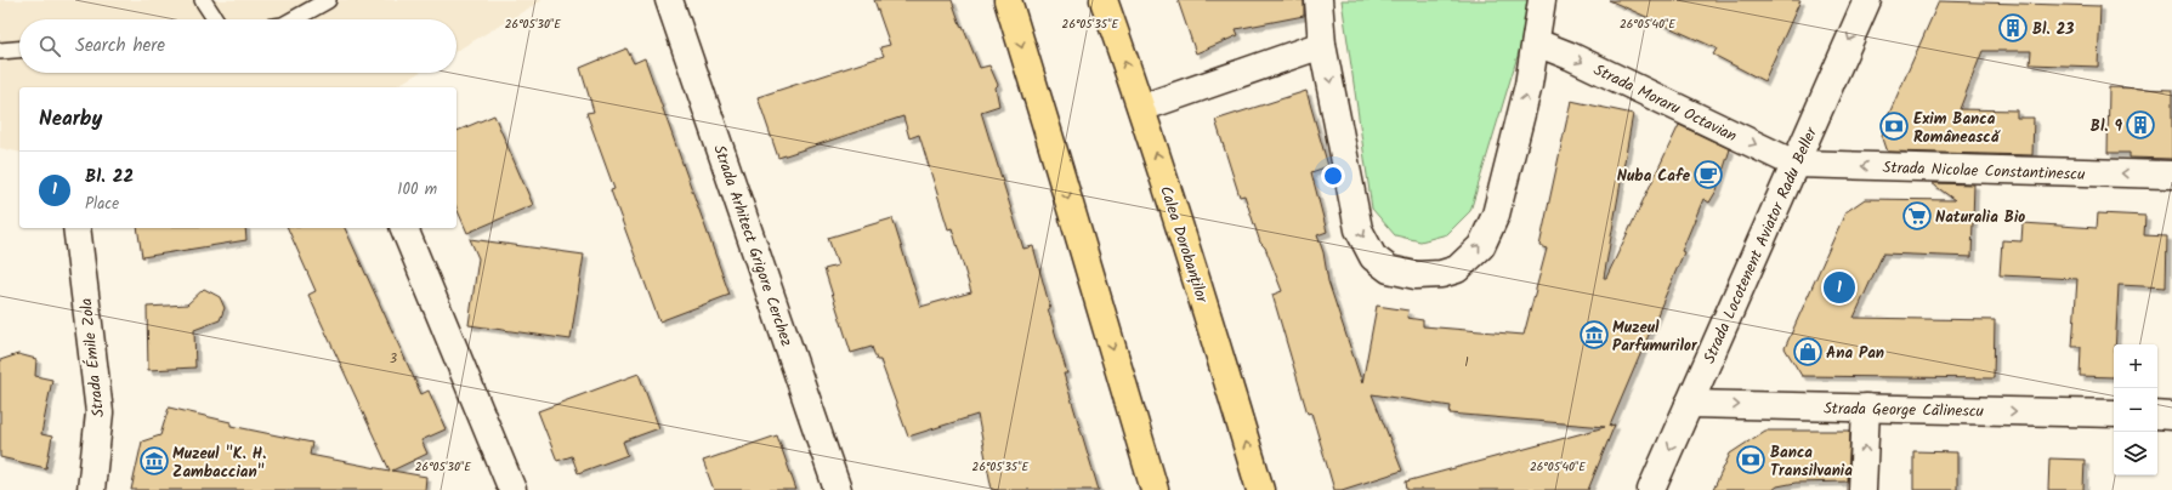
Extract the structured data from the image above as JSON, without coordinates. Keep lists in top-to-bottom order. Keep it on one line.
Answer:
{"streets":{"main road":["Calea Dorobanților"],"street":["Strada Moraru Octavian","Strada Nicolae Constantinescu","Strada Arhitect Grigore Cerchez","Strada Locotenent Aviator Radu Beller","Strada Émile Zola","Strada George Călinescu"]},"crossings":[["Strada Moraru Octavian","Strada Nicolae Constantinescu"],["Strada Moraru Octavian","Strada Locotenent Aviator Radu Beller"],["Strada Nicolae Constantinescu","Strada Locotenent Aviator Radu Beller"],["Strada Locotenent Aviator Radu Beller","Strada George Călinescu"]],"one_way":["Strada Moraru Octavian","Strada Nicolae Constantinescu","Strada Locotenent Aviator Radu Beller","Strada George Călinescu"],"places":{"building":["Bl. 23","Bl. 9"],"bank":["Exim Banca Românească","Banca Transilvania"],"cafe":["Nuba Cafe"],"supermarket":["Naturalia Bio"],"museum":["Muzeul Parfumurilor","Muzeul \"K. H. Zambaccian\""],"shop":["Ana Pan"]},"house_numbers":["3","1"],"page":{"search":"Search here","heading":"Nearby","list":[{"mark":"1","name":"Bl. 22","note":"Place","value":"100 m"}],"pins":"1","map_buttons":["+","−"]},"coordinates":["26°05'30\"E","26°05'35\"E","26°05'40\"E"]}
